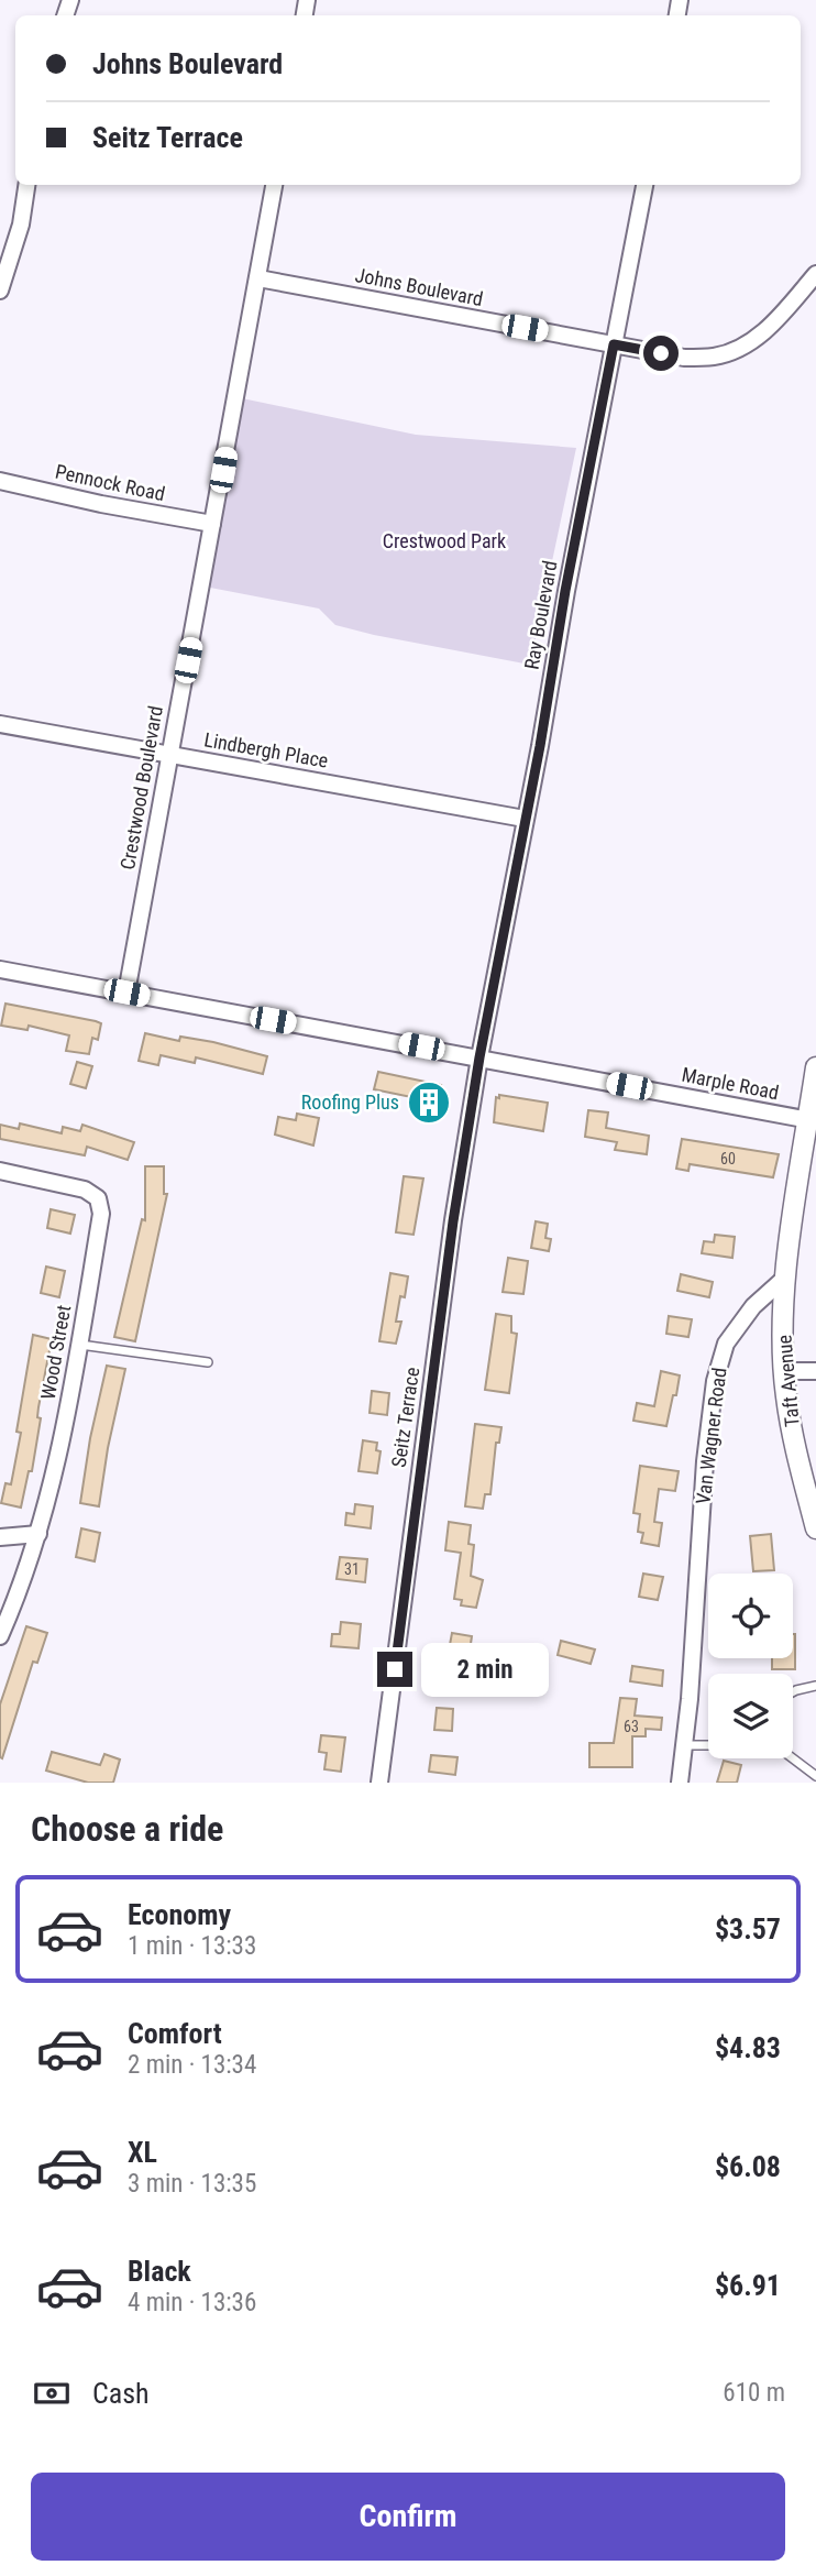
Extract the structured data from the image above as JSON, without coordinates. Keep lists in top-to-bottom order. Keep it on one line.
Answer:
{"streets":{"street":["Johns Boulevard","Pennock Road","Ray Boulevard","Lindbergh Place","Crestwood Boulevard","Marple Road","Wood Street","Taft Avenue","Seitz Terrace","Van Wagner Road"]},"crossings":[["Johns Boulevard","Ray Boulevard"],["Johns Boulevard","Crestwood Boulevard"],["Pennock Road","Crestwood Boulevard"],["Ray Boulevard","Lindbergh Place"],["Ray Boulevard","Marple Road"],["Ray Boulevard","Seitz Terrace"],["Lindbergh Place","Crestwood Boulevard"],["Crestwood Boulevard","Marple Road"],["Marple Road","Seitz Terrace"],["Taft Avenue","Van Wagner Road"]],"parks":["Crestwood Park"],"places":{"building":["Roofing Plus"]},"house_numbers":["60","31","63"],"page":{"banner":["Johns Boulevard","Seitz Terrace"],"bubble":"2 min","heading":"Choose a ride","list":[{"name":"Economy","note":"1 min · 13:33","value":"$3.57"},{"name":"Comfort","note":"2 min · 13:34","value":"$4.83"},{"name":"XL","note":"3 min · 13:35","value":"$6.08"},{"name":"Black","note":"4 min · 13:36","value":"$6.91"}],"pay":["Cash","610 m"],"buttons":"Confirm"}}
